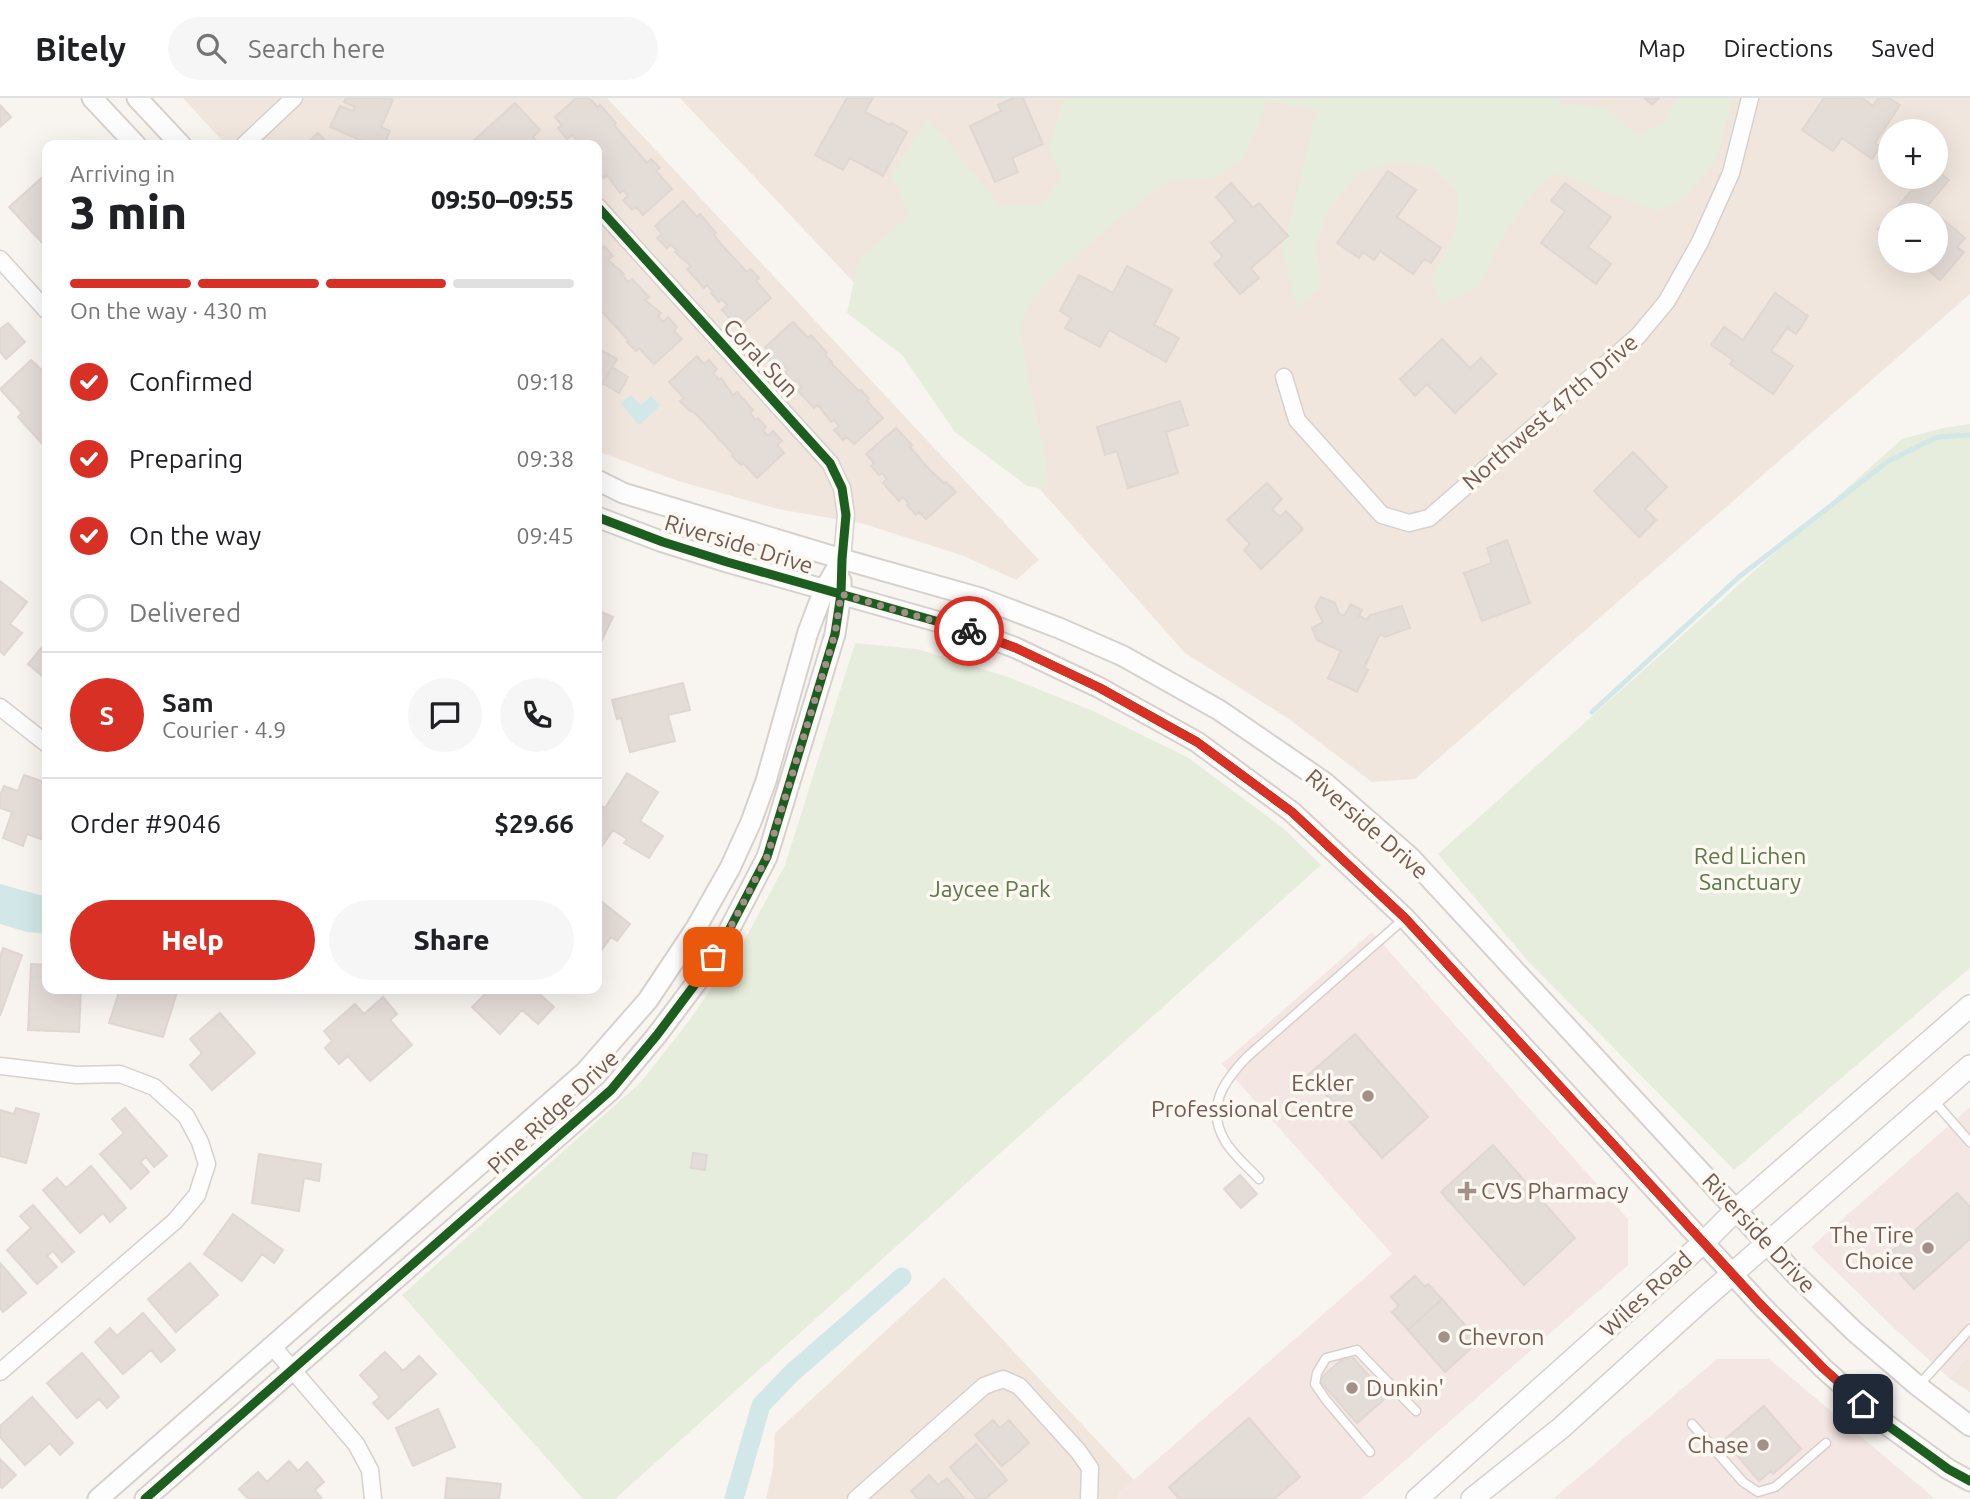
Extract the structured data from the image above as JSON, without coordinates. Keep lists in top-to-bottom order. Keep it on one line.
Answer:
{"streets":{"main road":["Wiles Road"],"street":["Coral Sun","Northwest 47th Drive","Riverside Drive","Pine Ridge Drive"]},"crossings":[["Coral Sun","Riverside Drive"],["Coral Sun","Pine Ridge Drive"],["Riverside Drive","Pine Ridge Drive"],["Riverside Drive","Wiles Road"]],"parks":["Red Lichen Sanctuary","Jaycee Park"],"places":{"other":["Eckler Professional Centre","The Tire Choice","Chevron","Dunkin'","Chase"],"health":["CVS Pharmacy"]},"page":{"header":"Bitely","search":"Search here","nav":["Map","Directions","Saved"],"map_buttons":["+","−"],"heading":["3 min","Arriving in","09:50–09:55"],"panel":["Sam","Courier · 4.9","Order #9046","$29.66"],"bar":"On the way · 430 m","list":[["Confirmed","09:18"],["Preparing","09:38"],["On the way","09:45"],"Delivered"],"round":"S","buttons":["Help","Share"]}}
